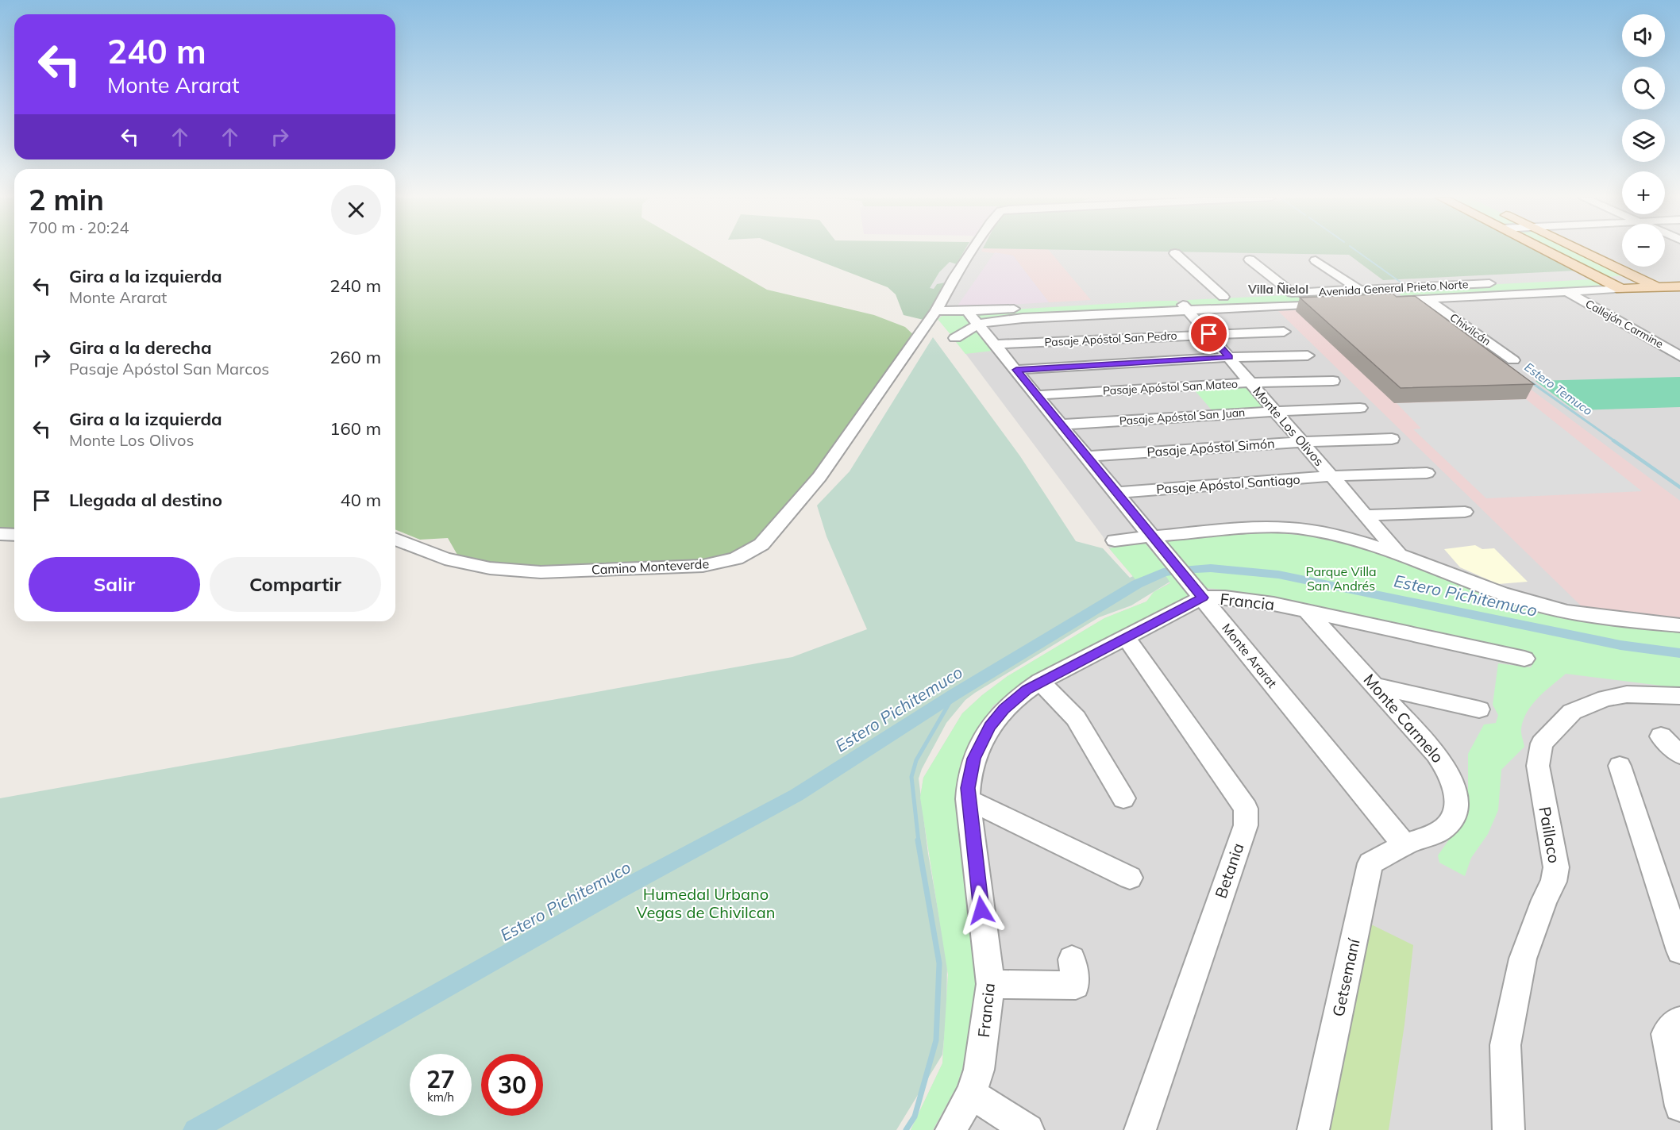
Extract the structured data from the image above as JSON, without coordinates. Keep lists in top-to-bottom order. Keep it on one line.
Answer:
{"streets":{"main road":["Avenida General Prieto Norte"],"street":["Callejón Carmine","Chivilcán","Pasaje Apóstol San Pedro","Pasaje Apóstol San Mateo","Pasaje Apóstol San Juan","Monte Los Olivos","Pasaje Apóstol Simón","Pasaje Apóstol Santiago","Camino Monteverde","Francia","Monte Ararat","Monte Carmelo","Paillaco","Betania","Getsemaní"]},"crossings":[["Avenida General Prieto Norte","Callejón Carmine"],["Avenida General Prieto Norte","Chivilcán"],["Avenida General Prieto Norte","Monte Los Olivos"],["Avenida General Prieto Norte","Monte Ararat"],["Pasaje Apóstol San Pedro","Monte Los Olivos"],["Pasaje Apóstol San Pedro","Monte Ararat"],["Pasaje Apóstol San Mateo","Monte Los Olivos"],["Pasaje Apóstol San Mateo","Monte Ararat"],["Pasaje Apóstol San Juan","Monte Los Olivos"],["Pasaje Apóstol San Juan","Monte Ararat"],["Monte Los Olivos","Pasaje Apóstol Simón"],["Monte Los Olivos","Pasaje Apóstol Santiago"],["Pasaje Apóstol Simón","Monte Ararat"],["Pasaje Apóstol Santiago","Monte Ararat"],["Francia","Monte Ararat"],["Francia","Monte Carmelo"],["Francia","Betania"],["Monte Ararat","Monte Carmelo"],["Monte Ararat","Getsemaní"],["Monte Carmelo","Getsemaní"]],"districts":["Villa Ñielol"],"water":["Estero Temuco","Estero Pichitemuco"],"parks":["Parque Villa San Andrés","Humedal Urbano Vegas de Chivilcan"],"page":{"map_buttons":["+","−"],"turn":["240 m","Monte Ararat"],"heading":["2 min","700 m · 20:24"],"list":[{"name":"Gira a la izquierda","note":"Monte Ararat","value":"240 m"},{"name":"Gira a la derecha","note":"Pasaje Apóstol San Marcos","value":"260 m"},{"name":"Gira a la izquierda","note":"Monte Los Olivos","value":"160 m"},{"name":"Llegada al destino","value":"40 m"}],"buttons":["Salir","Compartir"],"speed":"27 km/h","limit":"30"}}
